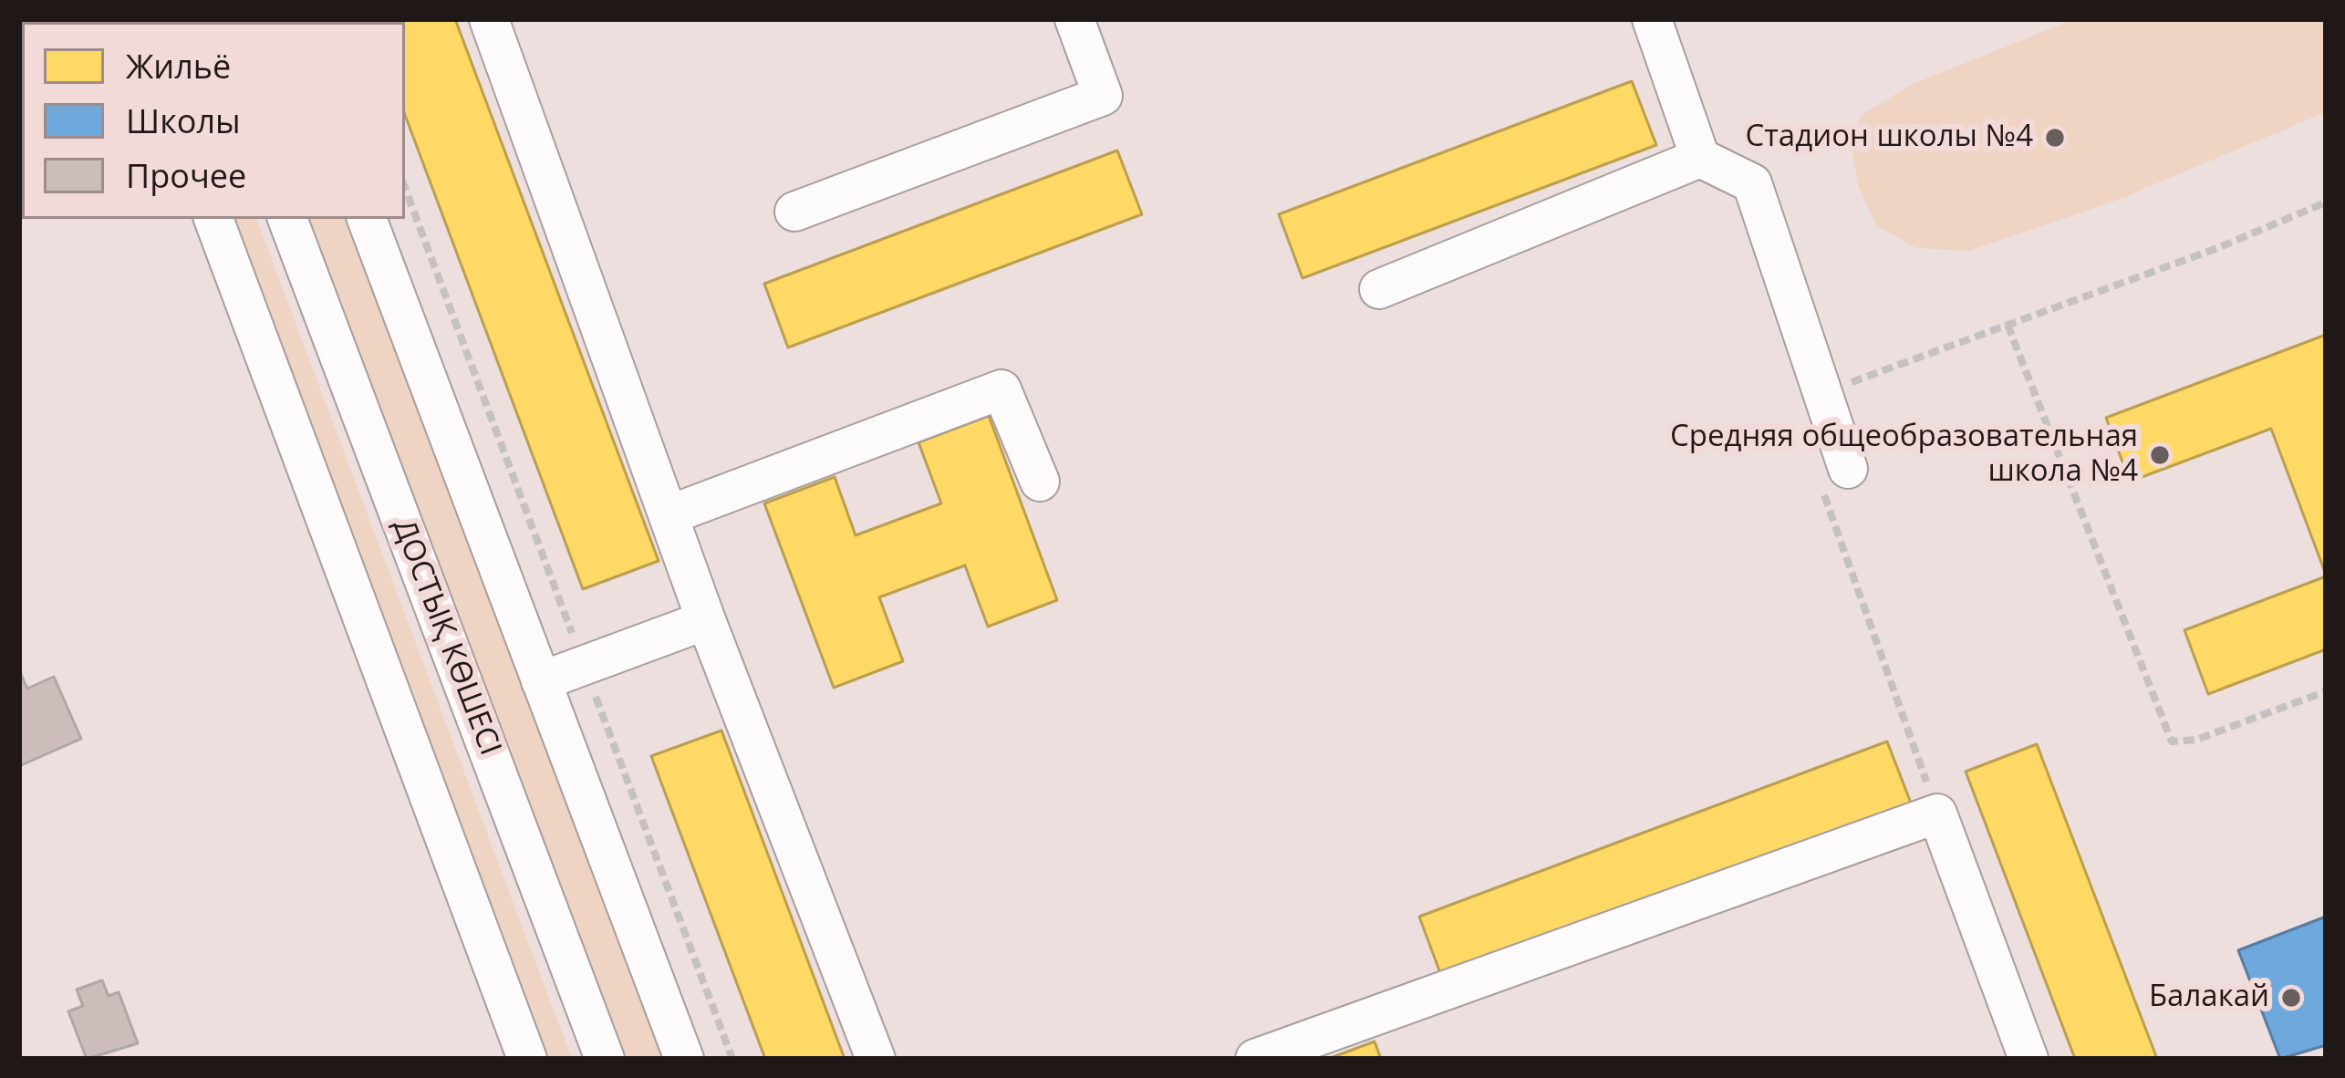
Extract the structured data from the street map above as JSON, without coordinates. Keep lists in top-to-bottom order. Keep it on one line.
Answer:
{"streets":{"street":["ДОСТЫҚ КӨШЕСІ"]},"places":["Стадион школы №4","Средняя общеобразовательная школа №4","Балакай"],"legend":["Жильё","Школы","Прочее"]}
